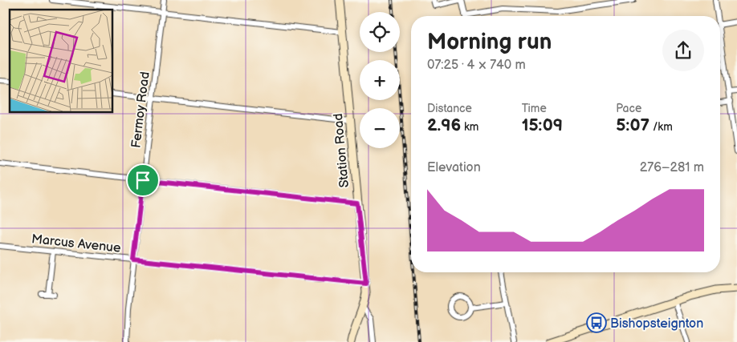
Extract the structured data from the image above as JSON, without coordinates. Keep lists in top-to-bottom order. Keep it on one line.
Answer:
{"streets":{"street":["Fermoy Road","Station Road","Marcus Avenue"]},"crossings":[["Fermoy Road","Marcus Avenue"],["Station Road","Marcus Avenue"]],"places":{"bus stop":["Bishopsteignton"]},"page":{"map_buttons":["+","−"],"heading":["Morning run","07:25 · 4 × 740 m"],"stats":[["Distance","2.96 km"],["Time","15:09"],["Pace","5:07 /km"]],"chart":["Elevation","276–281 m"]}}
